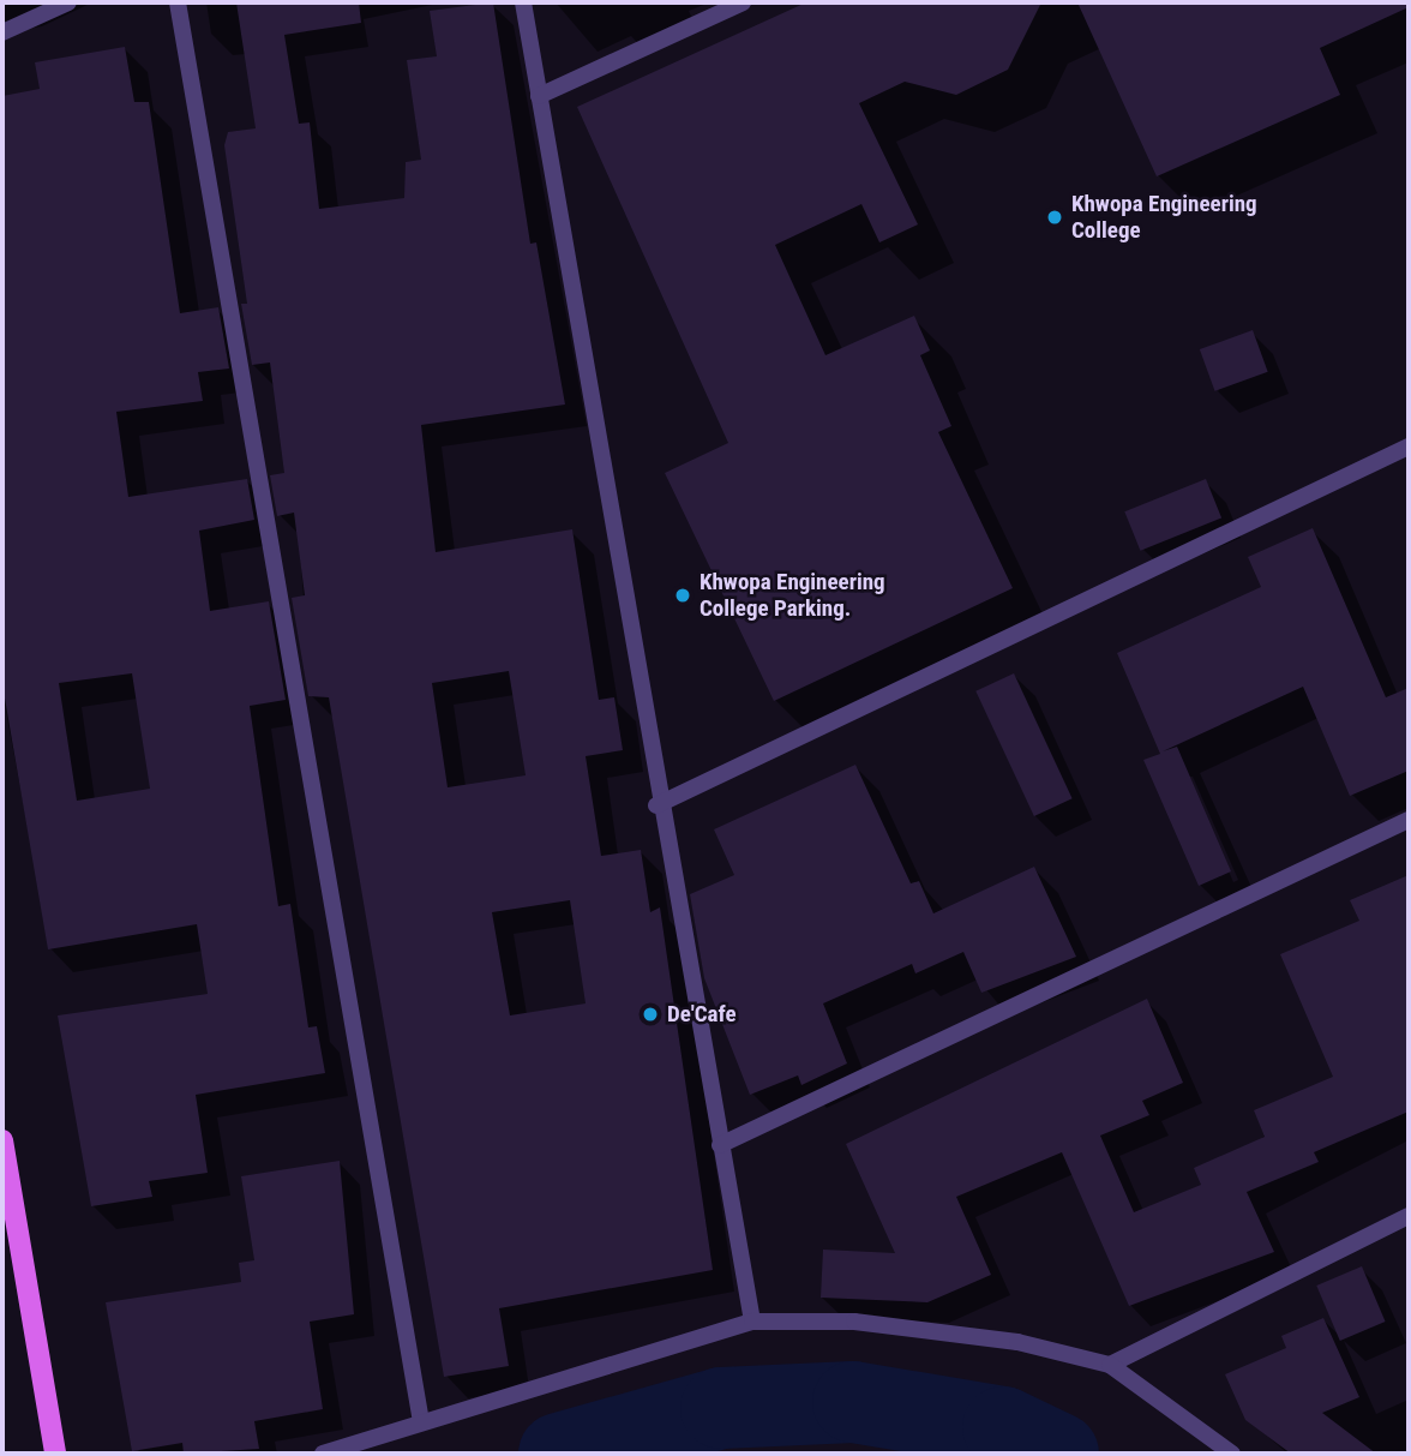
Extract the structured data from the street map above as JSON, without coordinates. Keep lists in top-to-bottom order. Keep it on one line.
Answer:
{"places":["Khwopa Engineering College","Khwopa Engineering College Parking.","De'Cafe"]}
